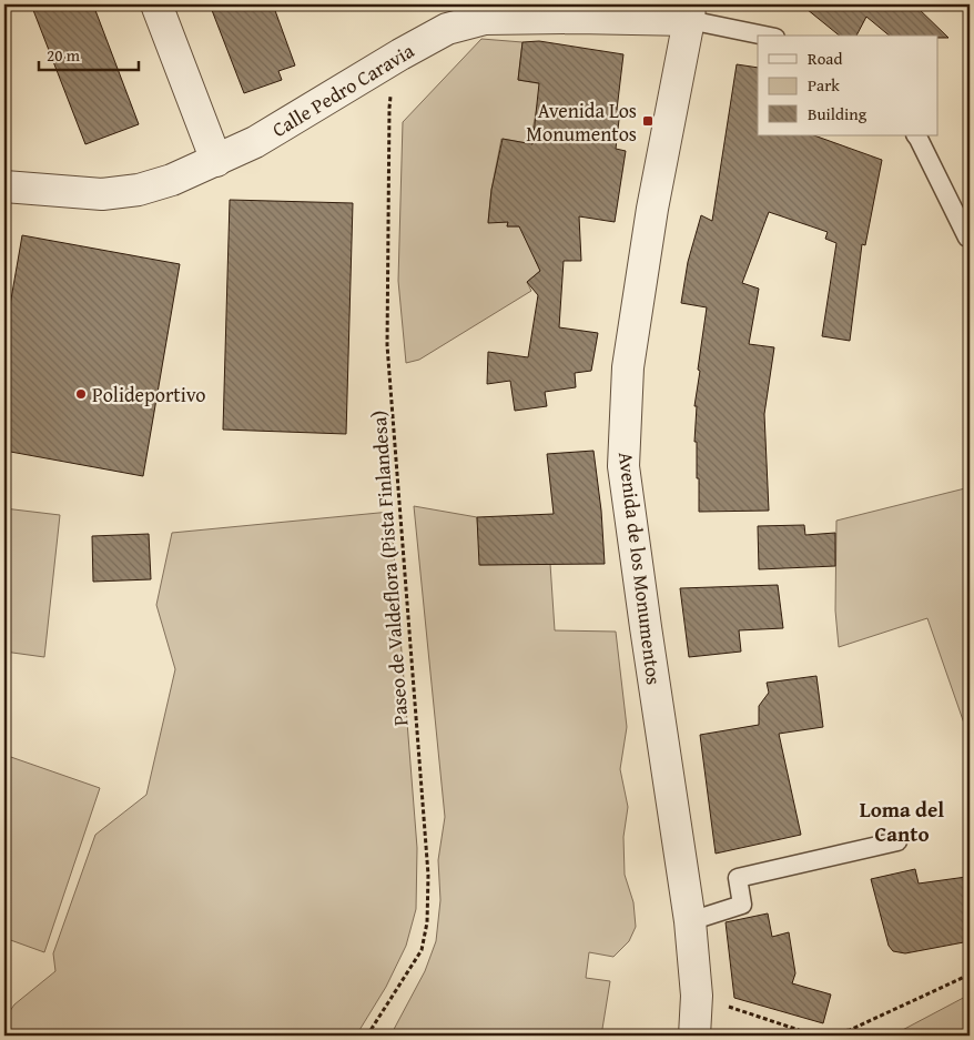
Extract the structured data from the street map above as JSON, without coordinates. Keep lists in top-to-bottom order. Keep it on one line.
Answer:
{"streets":{"street":["Calle Pedro Caravia","Avenida de los Monumentos"],"path":["Paseo de Valdeflora (Pista Finlandesa)"]},"crossings":[["Calle Pedro Caravia","Avenida de los Monumentos"]],"districts":["Loma del Canto"],"places":{"transit":["Avenida Los Monumentos"],"other":["Polideportivo"]},"legend":["Road","Park","Building"],"scale_bar":"20 m"}
